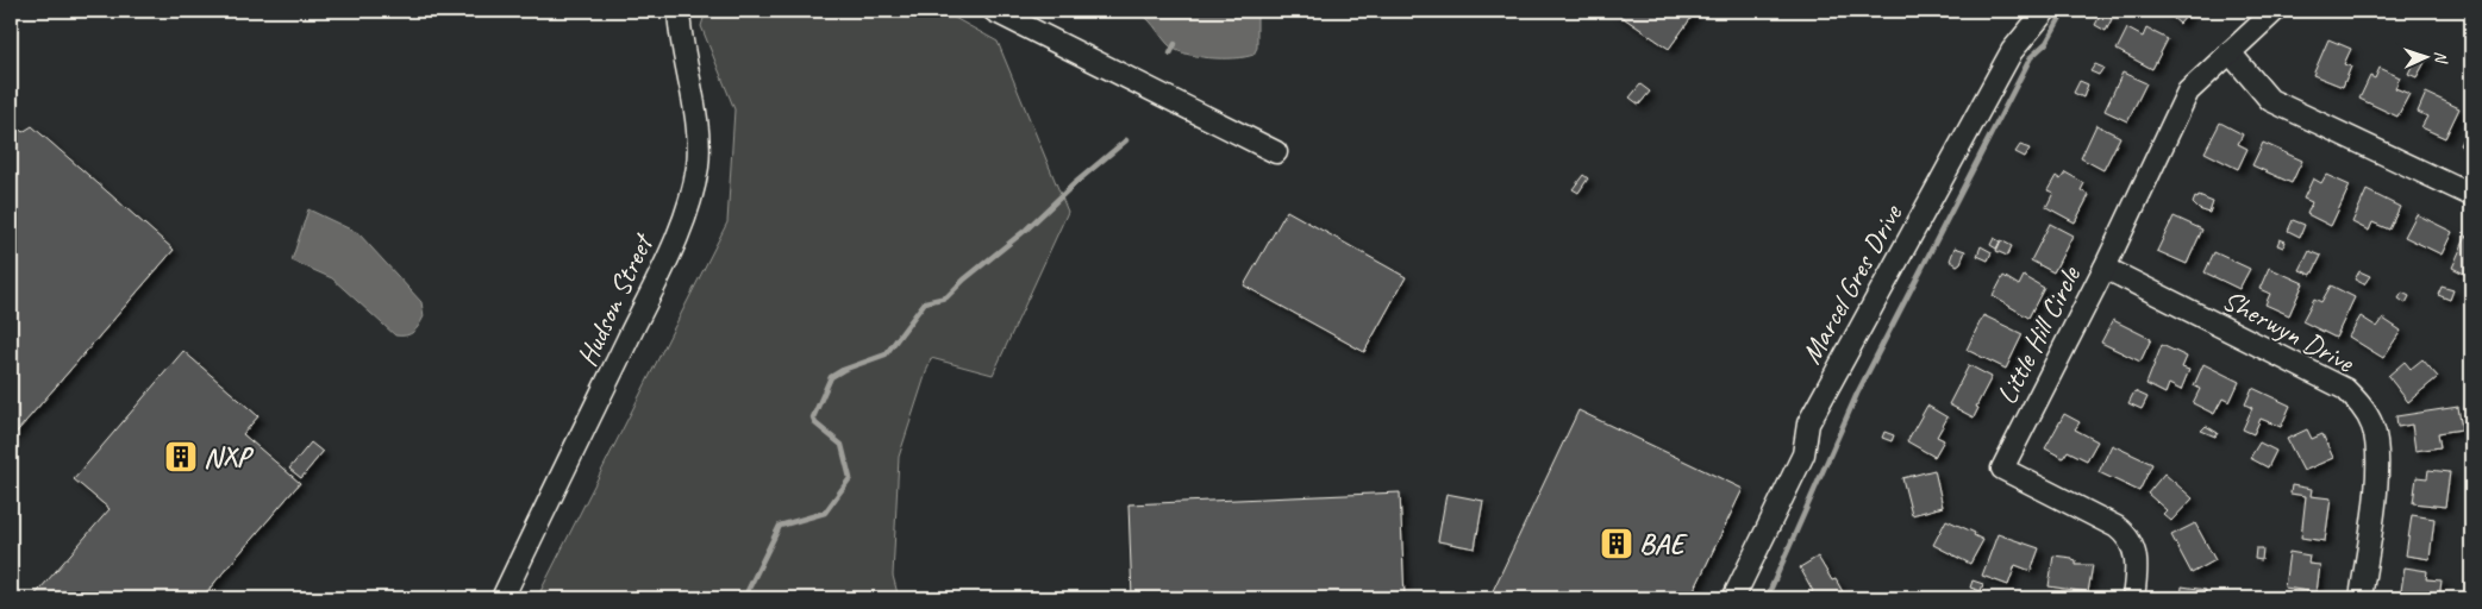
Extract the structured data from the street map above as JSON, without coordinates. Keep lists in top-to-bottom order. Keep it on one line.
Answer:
{"streets":{"street":["Marcel Gres Drive","Hudson Street","Sherwyn Drive","Little Hill Circle"]},"crossings":[["Sherwyn Drive","Little Hill Circle"]],"places":{"building":["NXP","BAE"]},"north":"right"}
